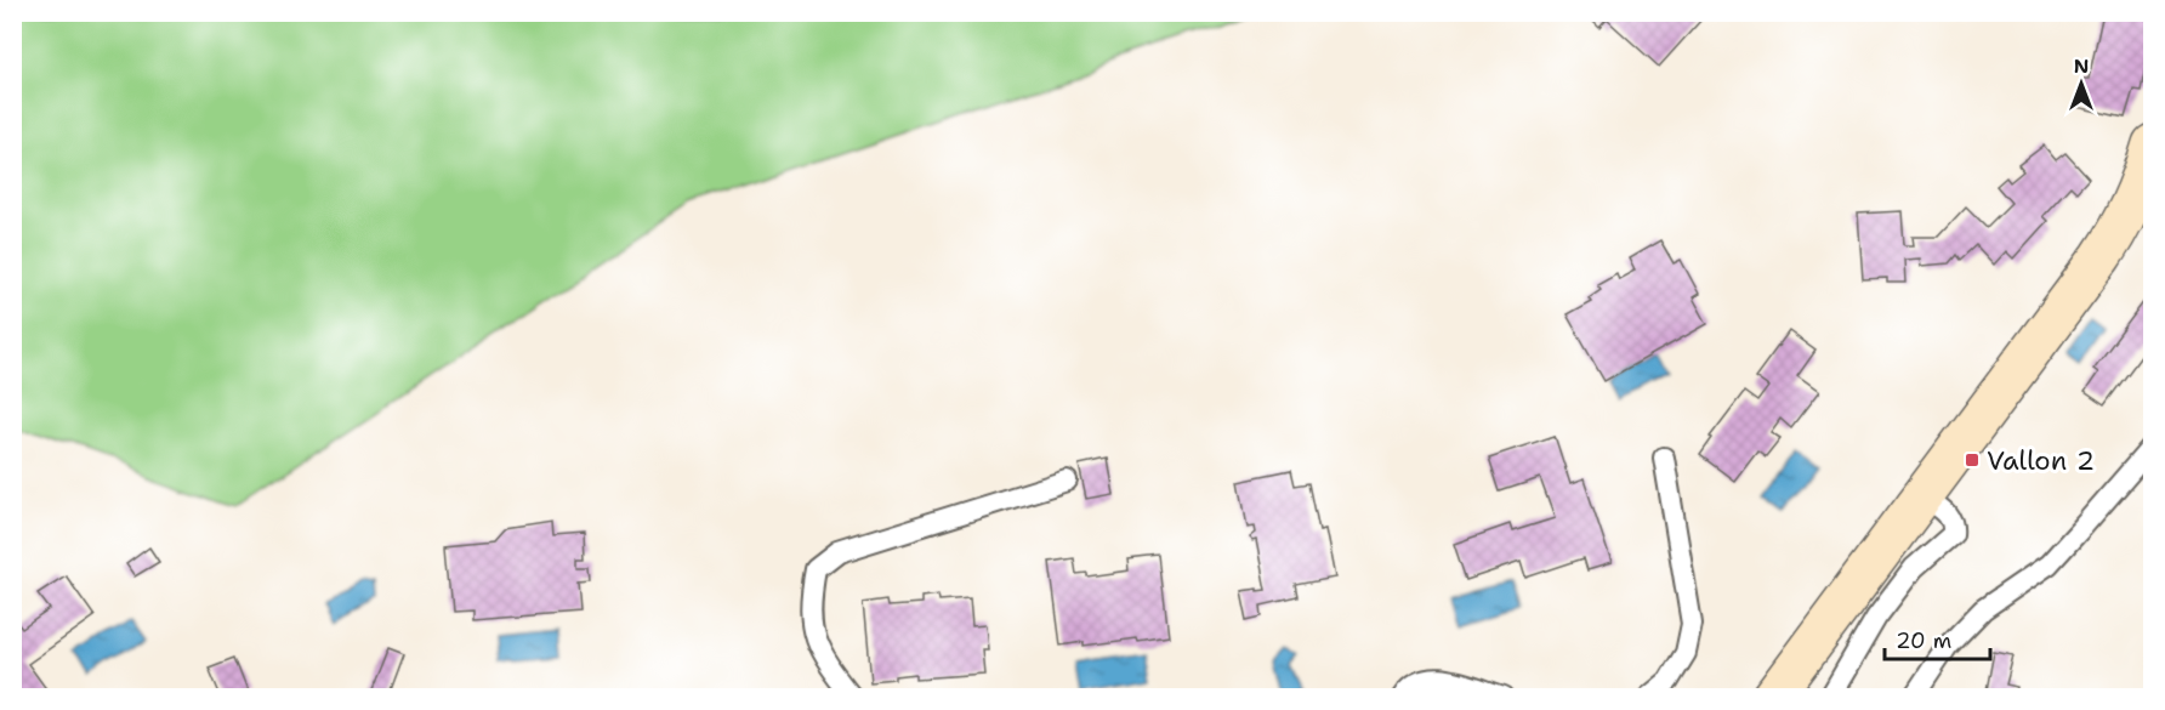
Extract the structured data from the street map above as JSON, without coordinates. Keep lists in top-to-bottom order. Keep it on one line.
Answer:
{"places":{"transit":["Vallon 2"]},"scale_bar":"20 m","north":"top"}
